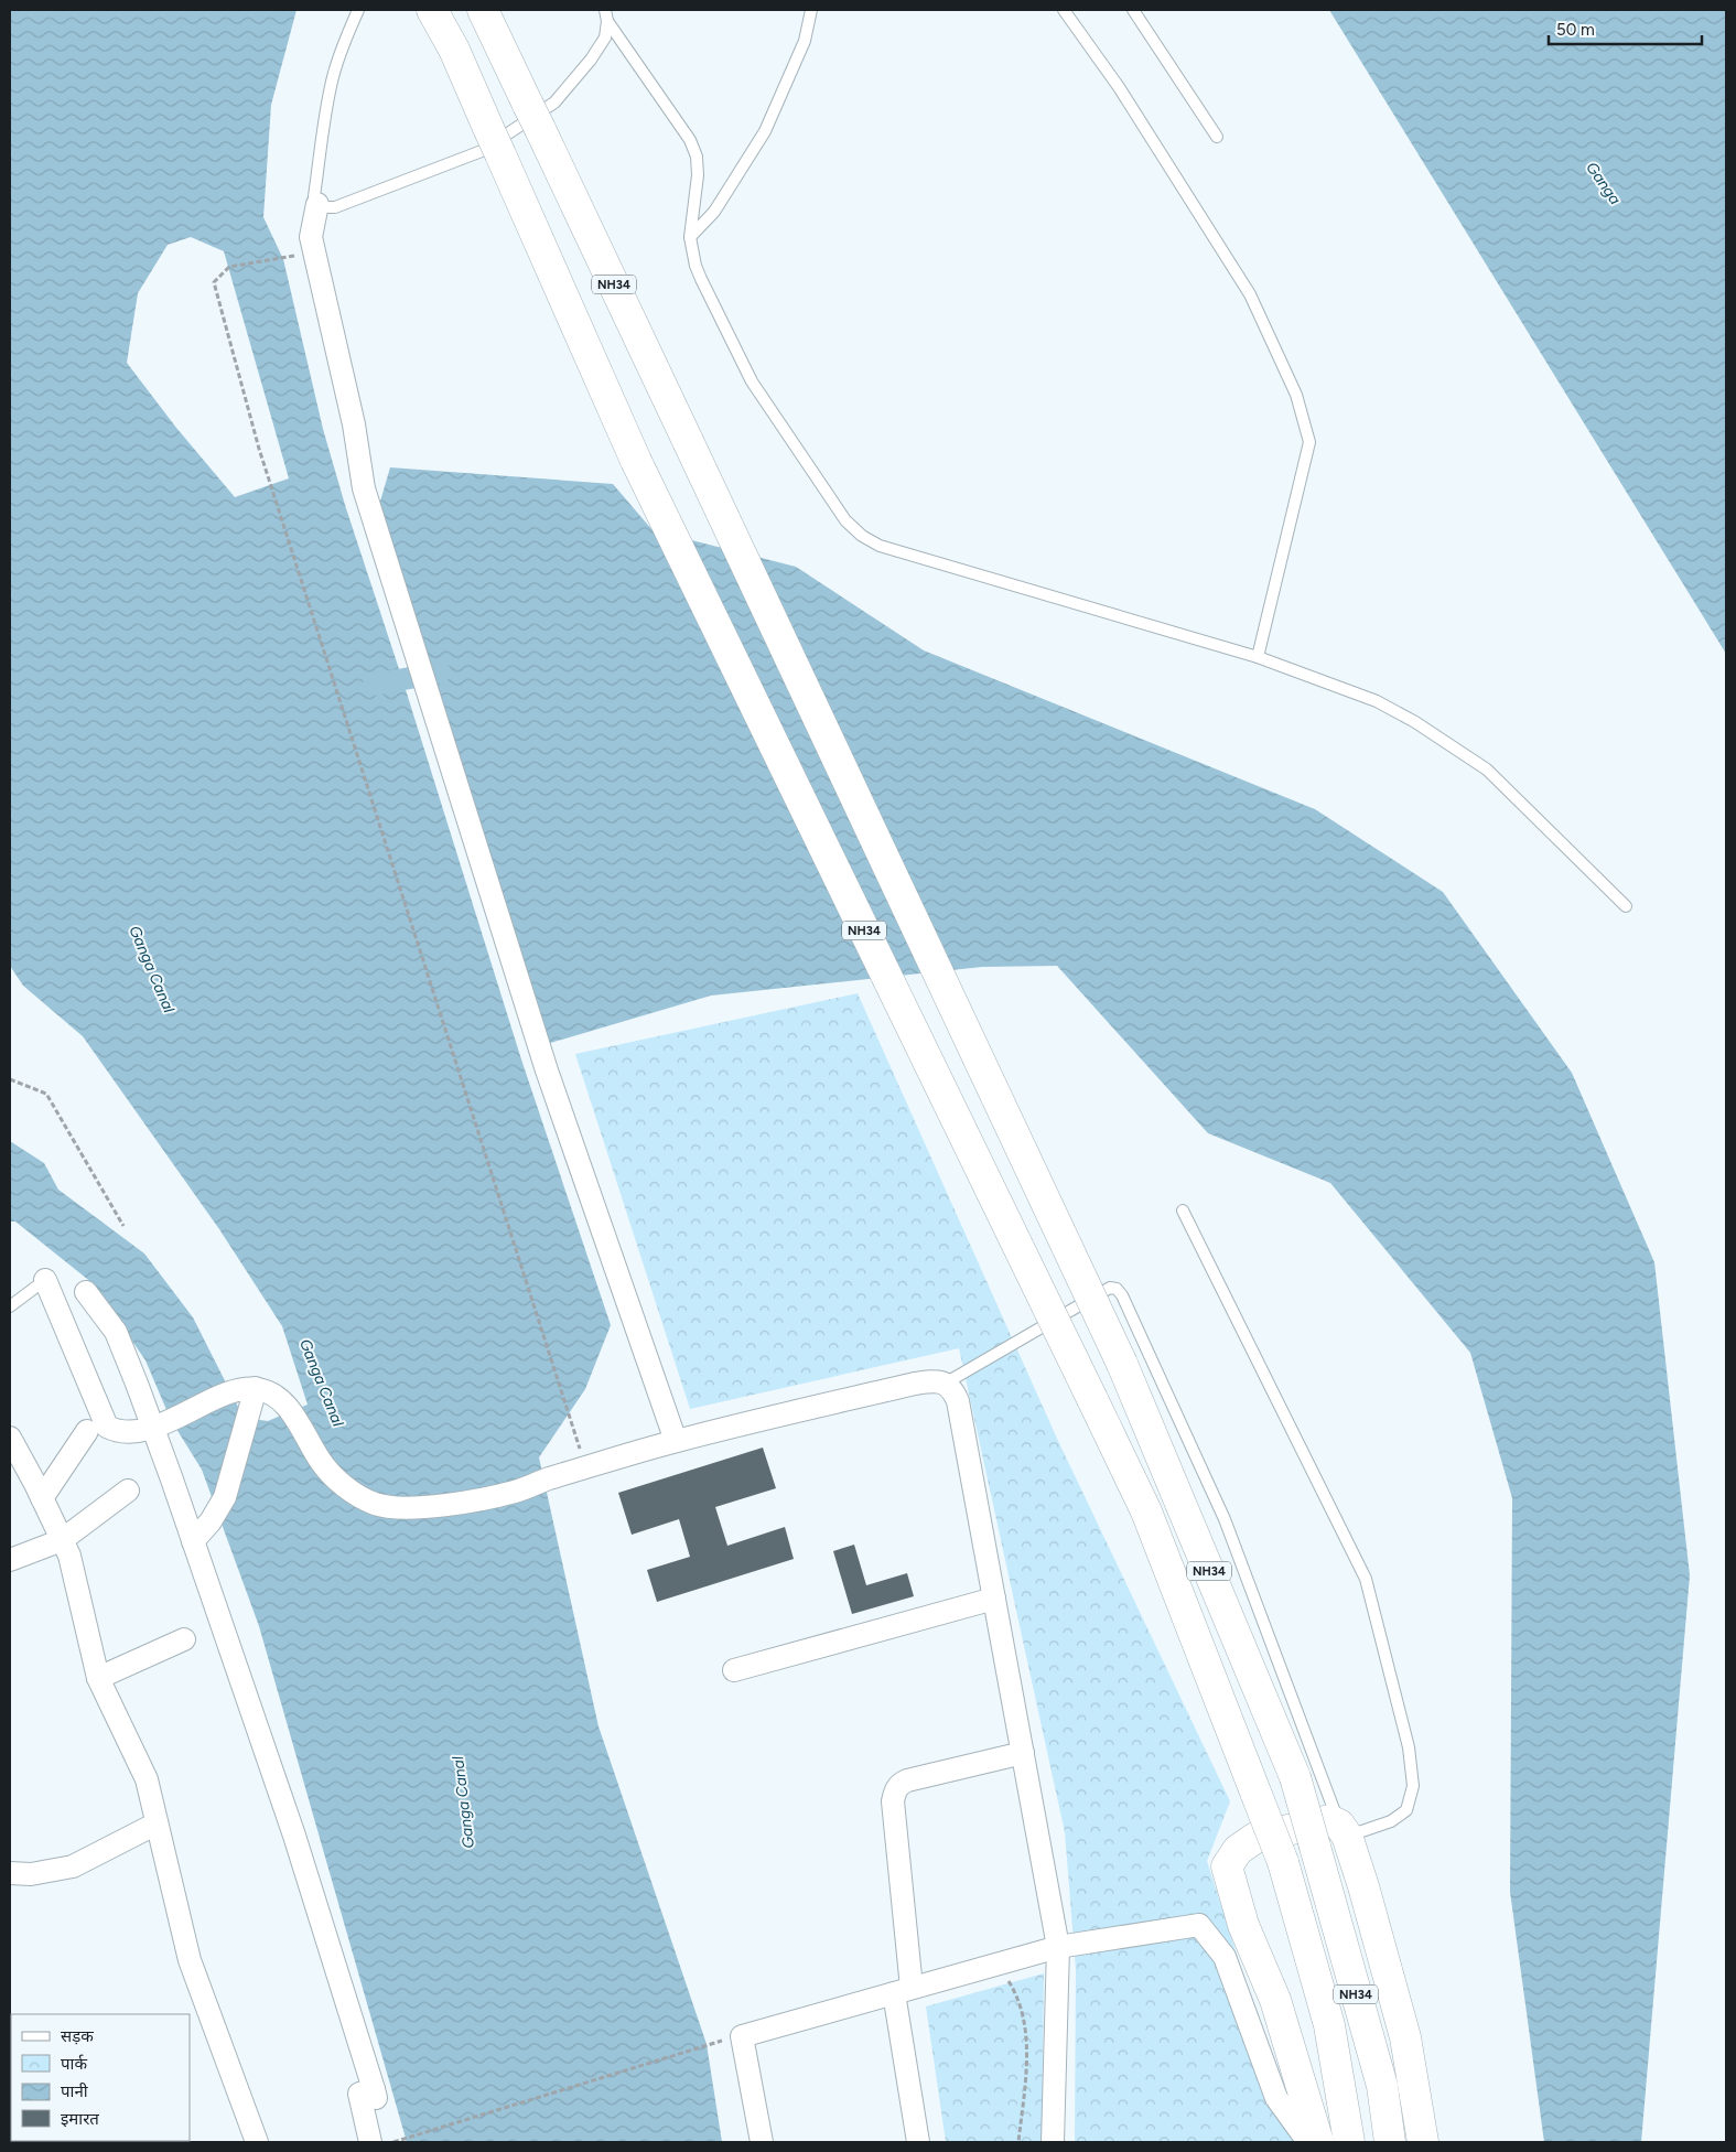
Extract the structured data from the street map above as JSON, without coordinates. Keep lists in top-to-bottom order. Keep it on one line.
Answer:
{"streets":{"highway":["NH34"]},"water":["Ganga","Ganga Canal"],"legend":["सड़क","पार्क","पानी","इमारत"],"scale_bar":"50 m"}
